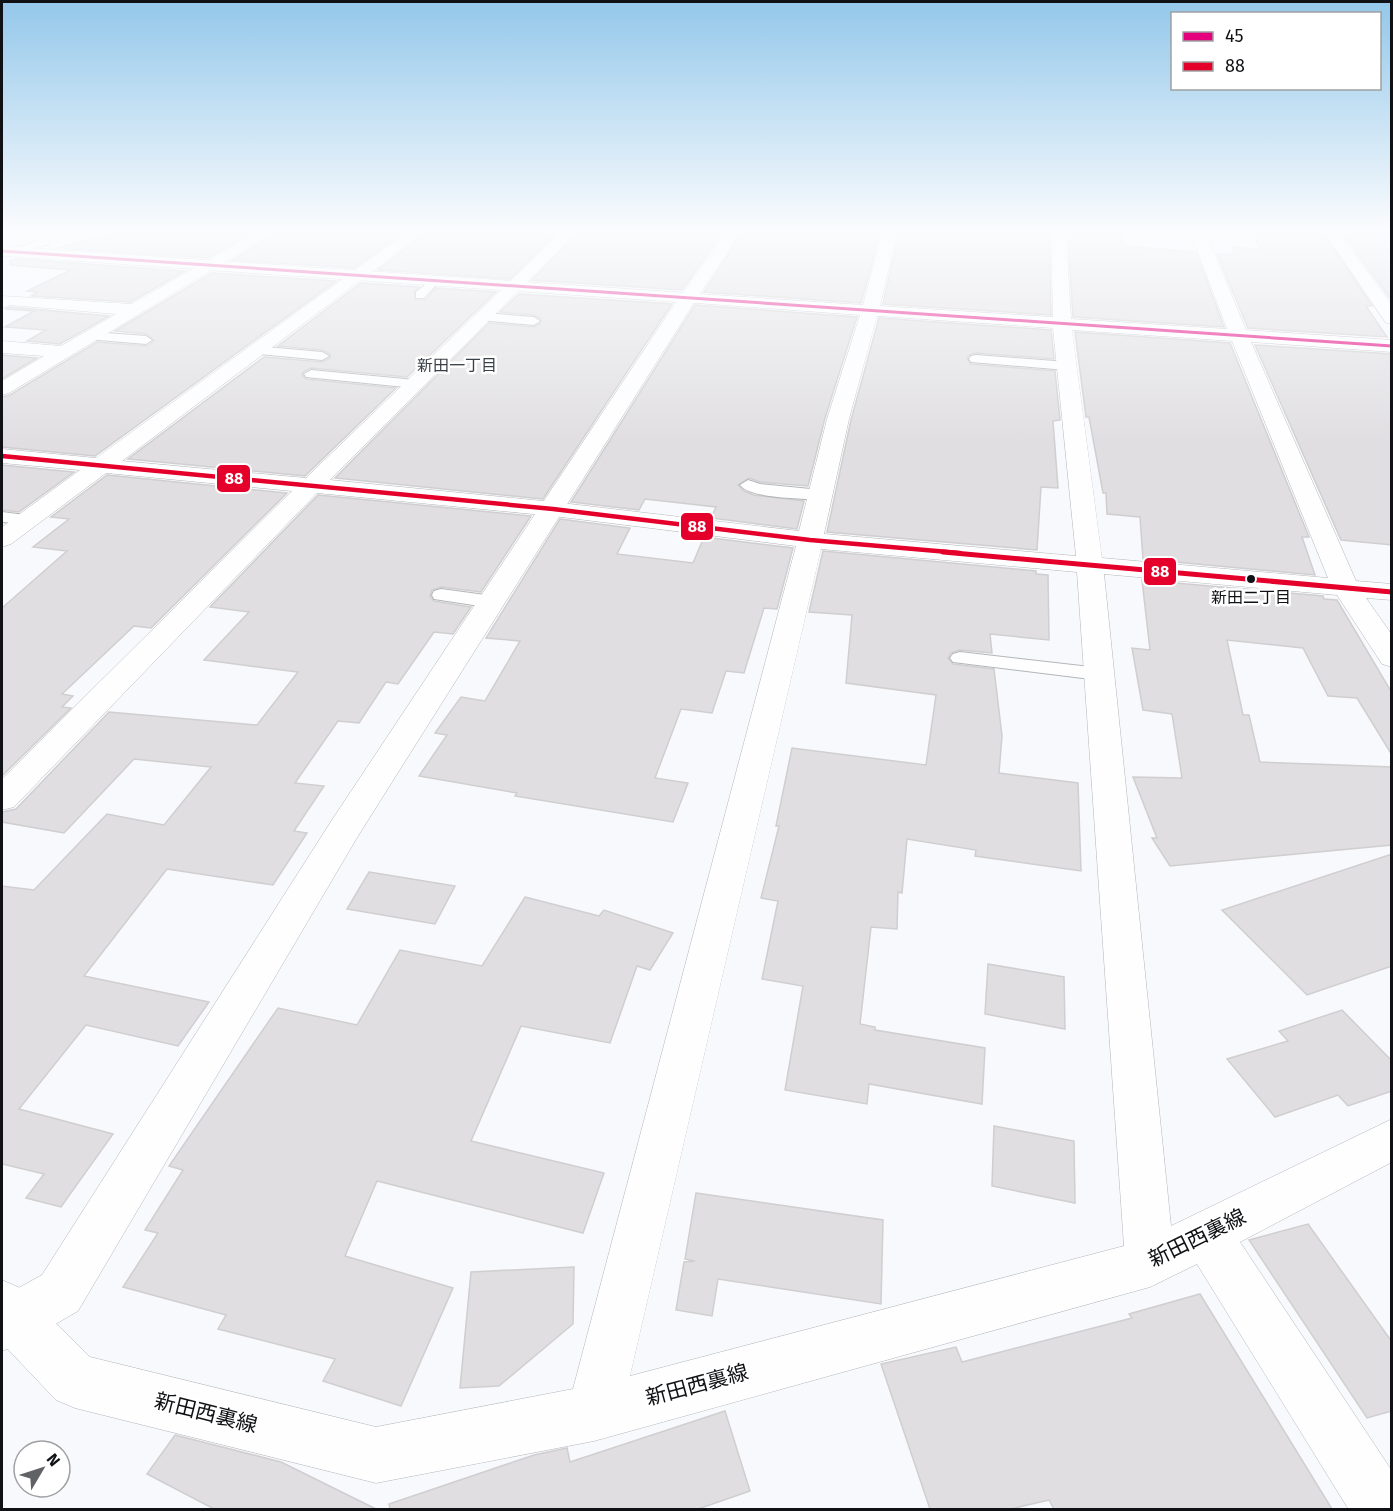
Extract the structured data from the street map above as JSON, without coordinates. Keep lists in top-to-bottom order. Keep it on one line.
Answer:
{"streets":{"street":["新田西裏線"]},"districts":["新田一丁目"],"places":["新田二丁目"],"lines":["transit line 45","transit line 88"],"legend":["45","88"],"north":"top right"}
